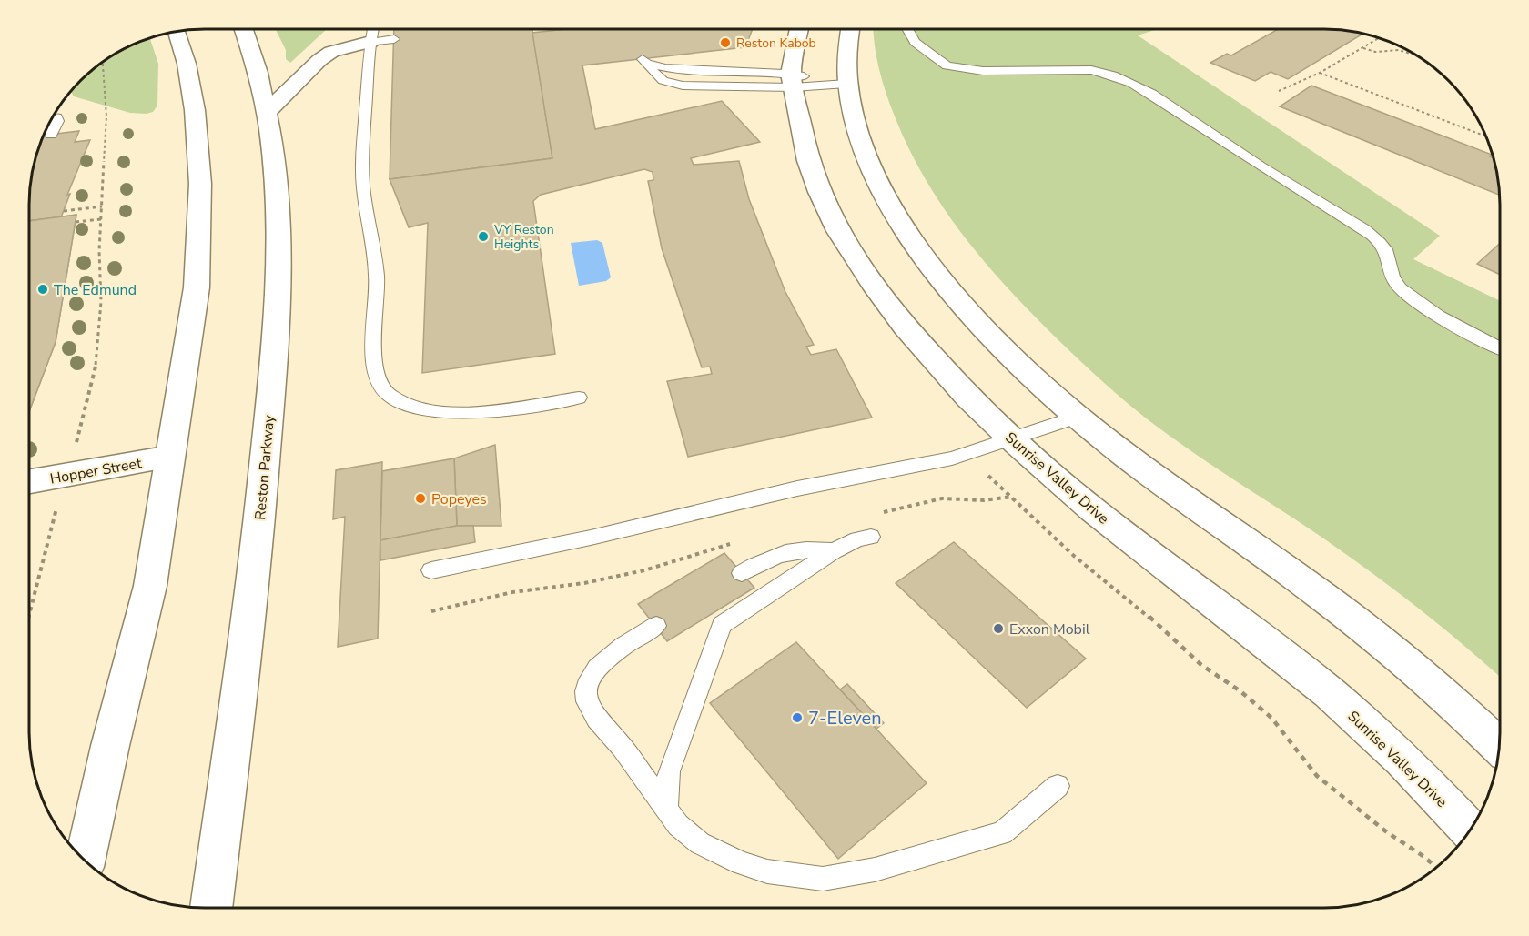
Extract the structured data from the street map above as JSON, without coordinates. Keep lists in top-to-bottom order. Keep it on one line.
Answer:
{"streets":{"main road":["Reston Parkway","Hopper Street","Sunrise Valley Drive"]},"places":["Reston Kabob","VY Reston Heights","The Edmund","Popeyes","Exxon Mobil","7-Eleven"]}
